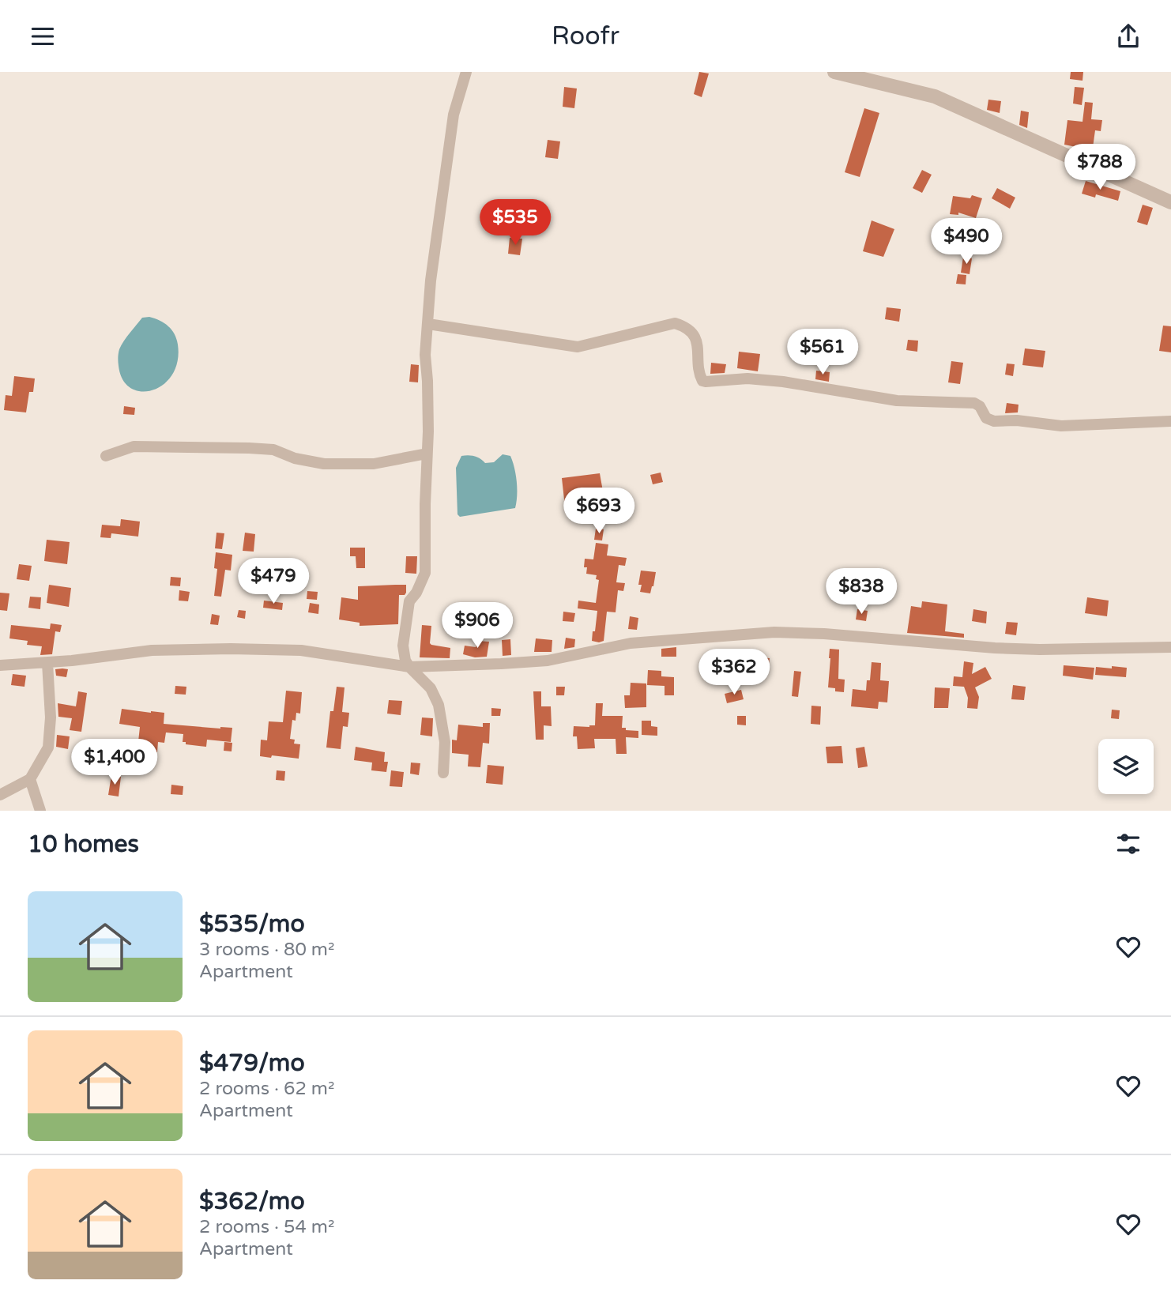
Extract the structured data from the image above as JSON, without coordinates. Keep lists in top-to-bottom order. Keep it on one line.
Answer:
{"page":{"header":"Roofr","price":["$788","$535","$490","$561","$693","$479","$838","$906","$362","$1,400"],"heading":"10 homes","list":[{"name":"$535/mo","note":"3 rooms · 80 m² · Apartment"},{"name":"$479/mo","note":"2 rooms · 62 m² · Apartment"},{"name":"$362/mo","note":"2 rooms · 54 m² · Apartment"}]}}
